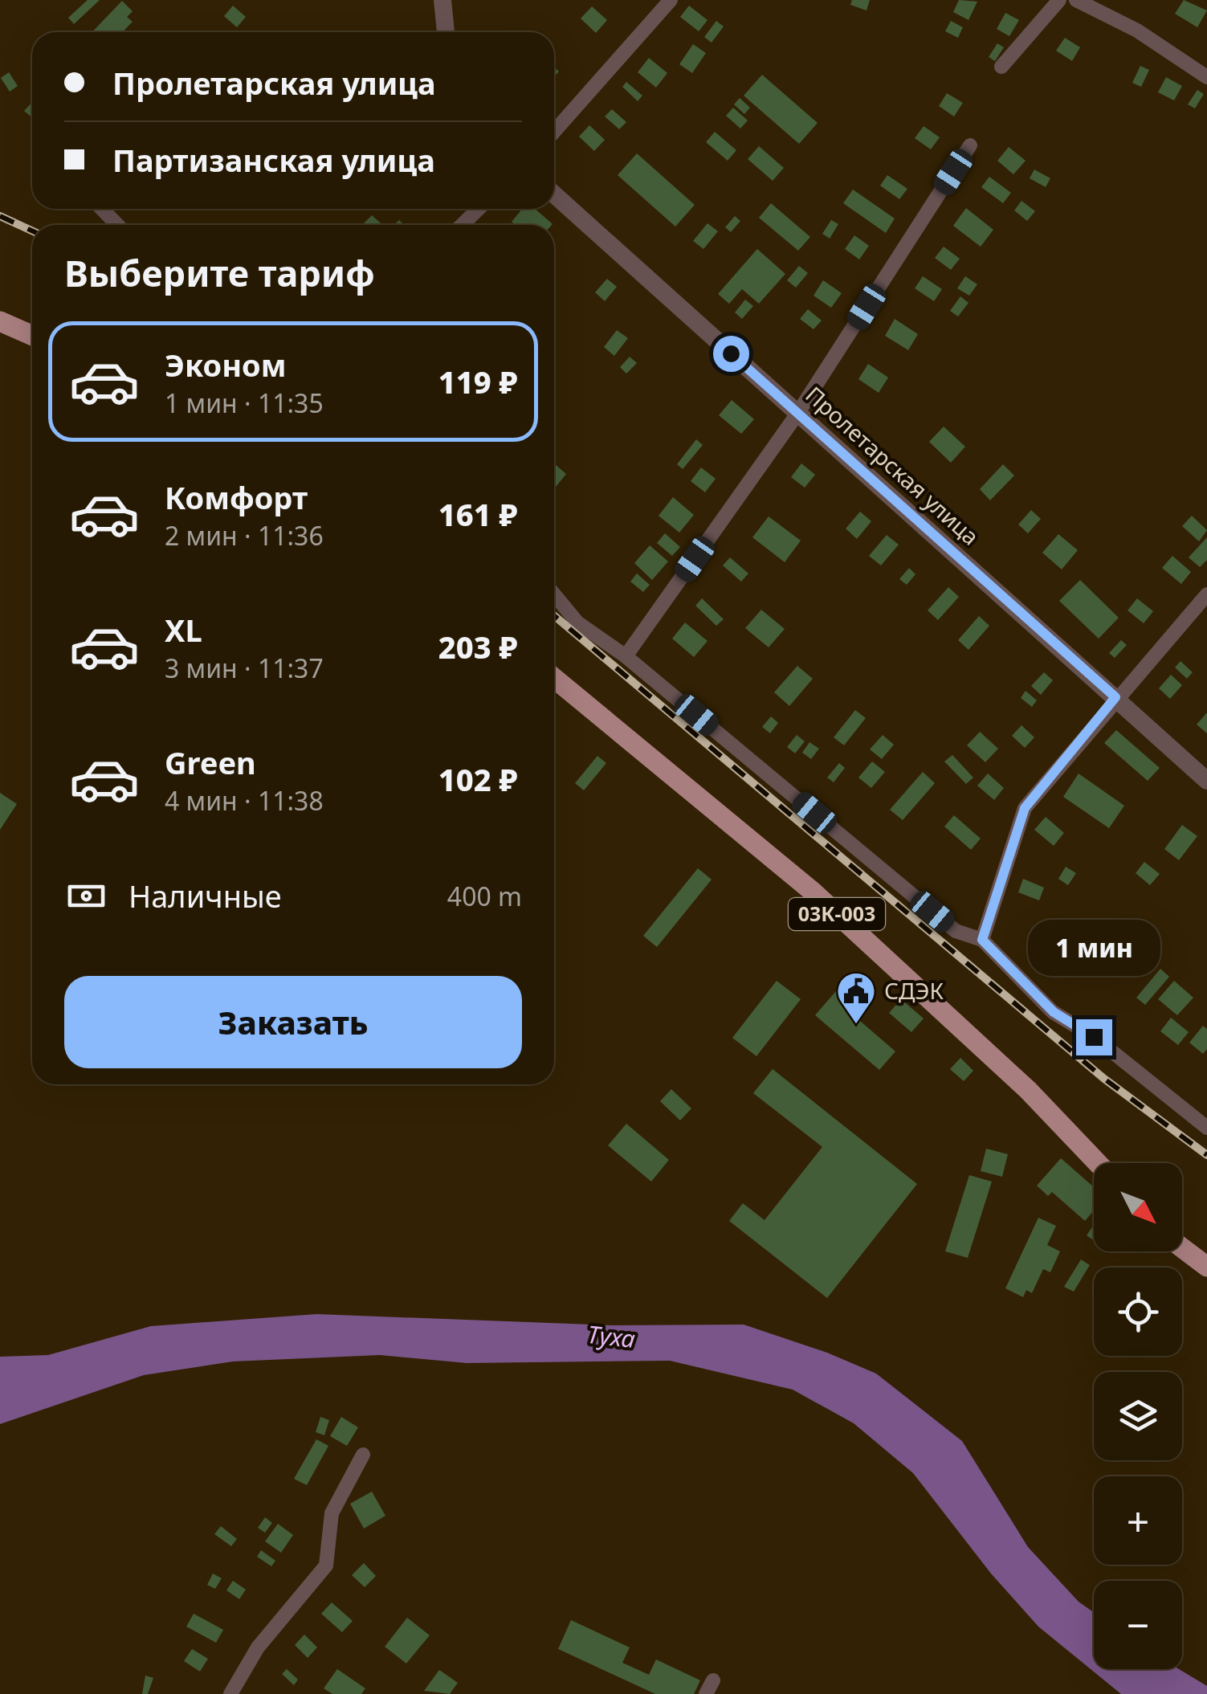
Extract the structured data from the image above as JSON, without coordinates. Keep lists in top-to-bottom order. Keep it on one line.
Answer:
{"streets":{"main road":["03К-003"],"street":["Пролетарская улица"]},"water":["Туха"],"places":{"public building":["СДЭК"]},"north":"bottom right","page":{"banner":["Пролетарская улица","Партизанская улица"],"heading":"Выберите тариф","list":[{"name":"Эконом","note":"1 мин · 11:35","value":"119 ₽"},{"name":"Комфорт","note":"2 мин · 11:36","value":"161 ₽"},{"name":"XL","note":"3 мин · 11:37","value":"203 ₽"},{"name":"Green","note":"4 мин · 11:38","value":"102 ₽"}],"pay":["Наличные","400 m"],"bubble":"1 мин","buttons":"Заказать","map_buttons":["+","−"]}}
